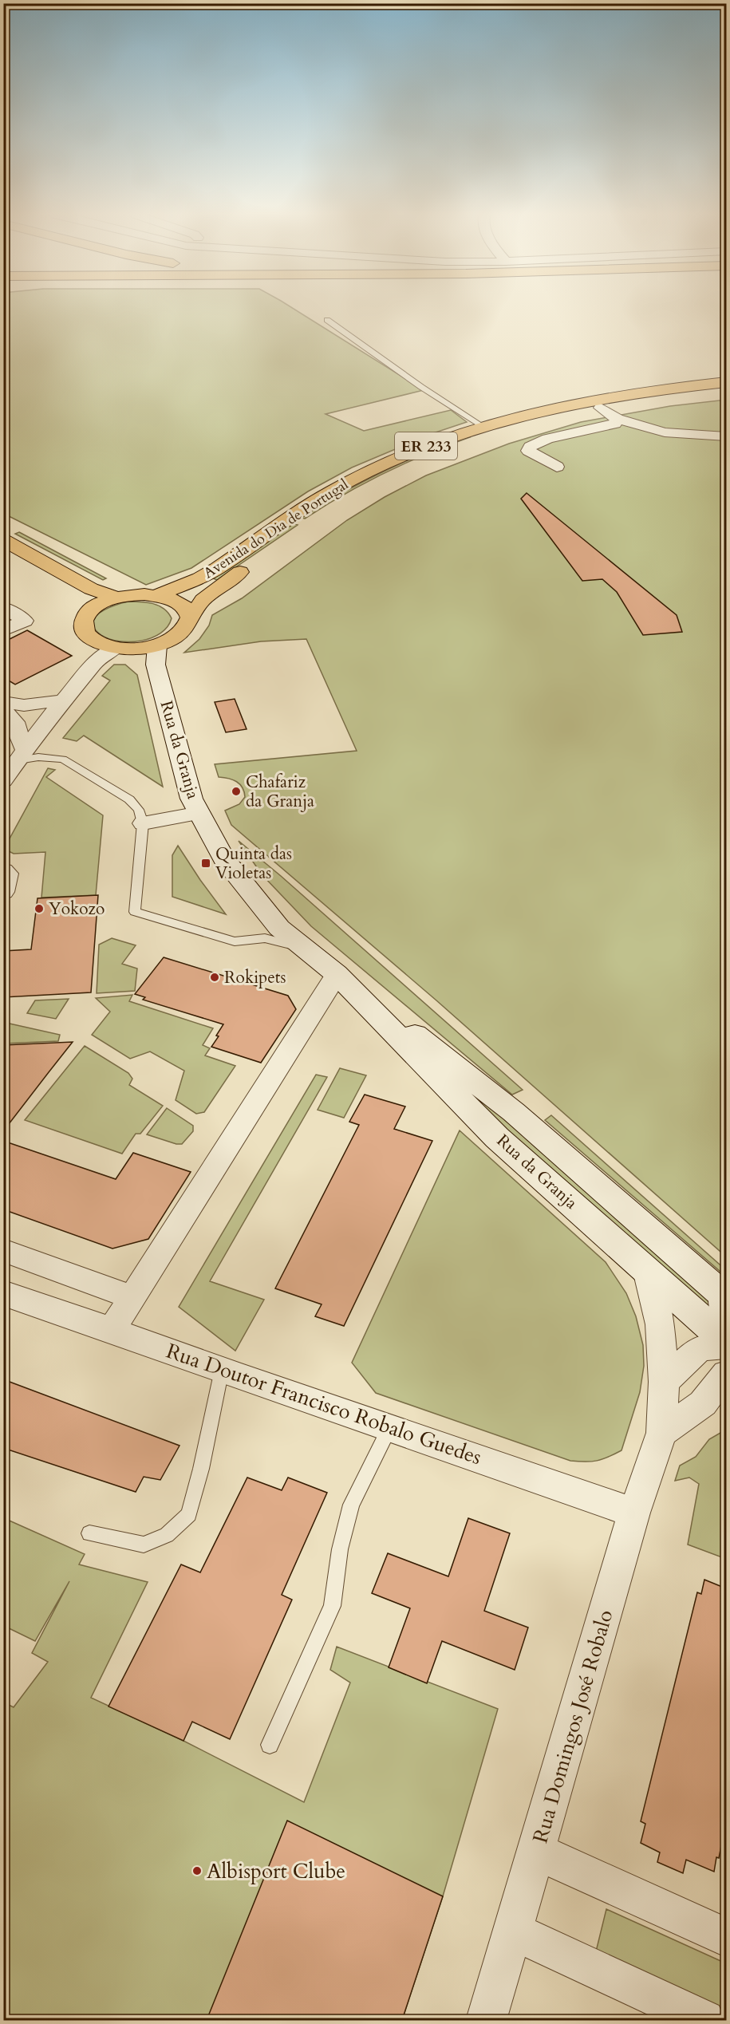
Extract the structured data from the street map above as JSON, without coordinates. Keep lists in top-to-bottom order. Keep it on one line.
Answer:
{"streets":{"main road":["ER 233","Avenida do Dia de Portugal","Rua da Granja"],"street":["Rua Doutor Francisco Robalo Guedes","Rua Domingos José Robalo"]},"crossings":[["Avenida do Dia de Portugal","Rua da Granja"],["Rua da Granja","Rua Domingos José Robalo"],["Rua Doutor Francisco Robalo Guedes","Rua Domingos José Robalo"]],"places":{"other":["Chafariz da Granja","Yokozo","Rokipets","Albisport Clube"],"transit":["Quinta das Violetas"]}}
